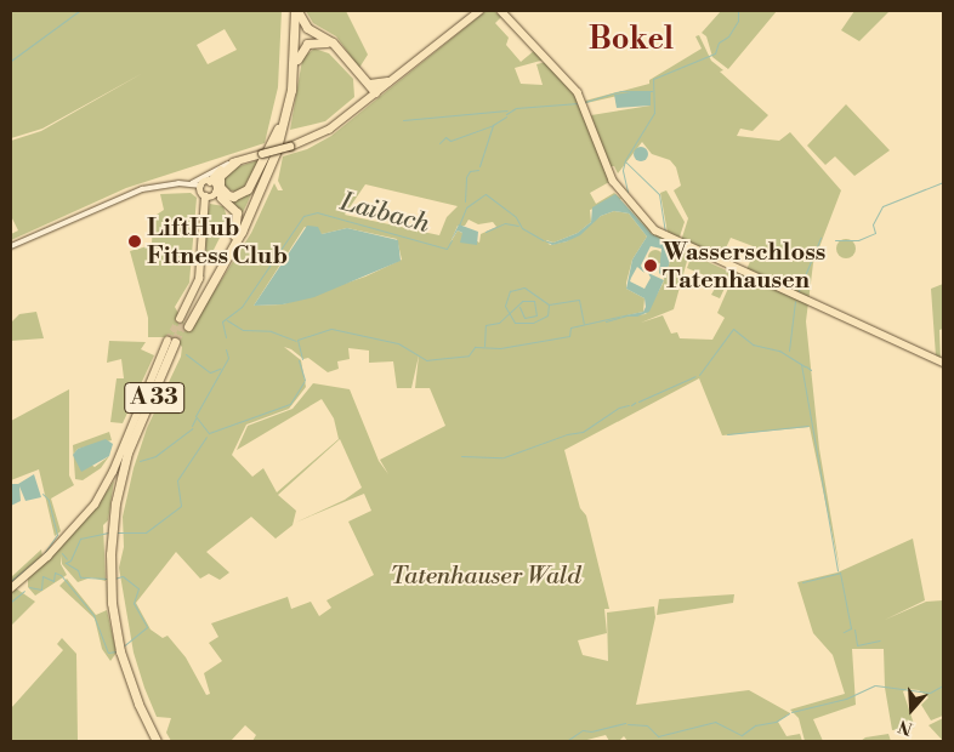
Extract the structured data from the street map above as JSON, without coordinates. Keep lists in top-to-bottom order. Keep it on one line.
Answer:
{"streets":{"highway":["A 33"]},"districts":["Bokel"],"water":["Laibach"],"parks":["Tatenhauser Wald"],"places":["LiftHub Fitness Club","Wasserschloss Tatenhausen"],"north":"bottom"}
